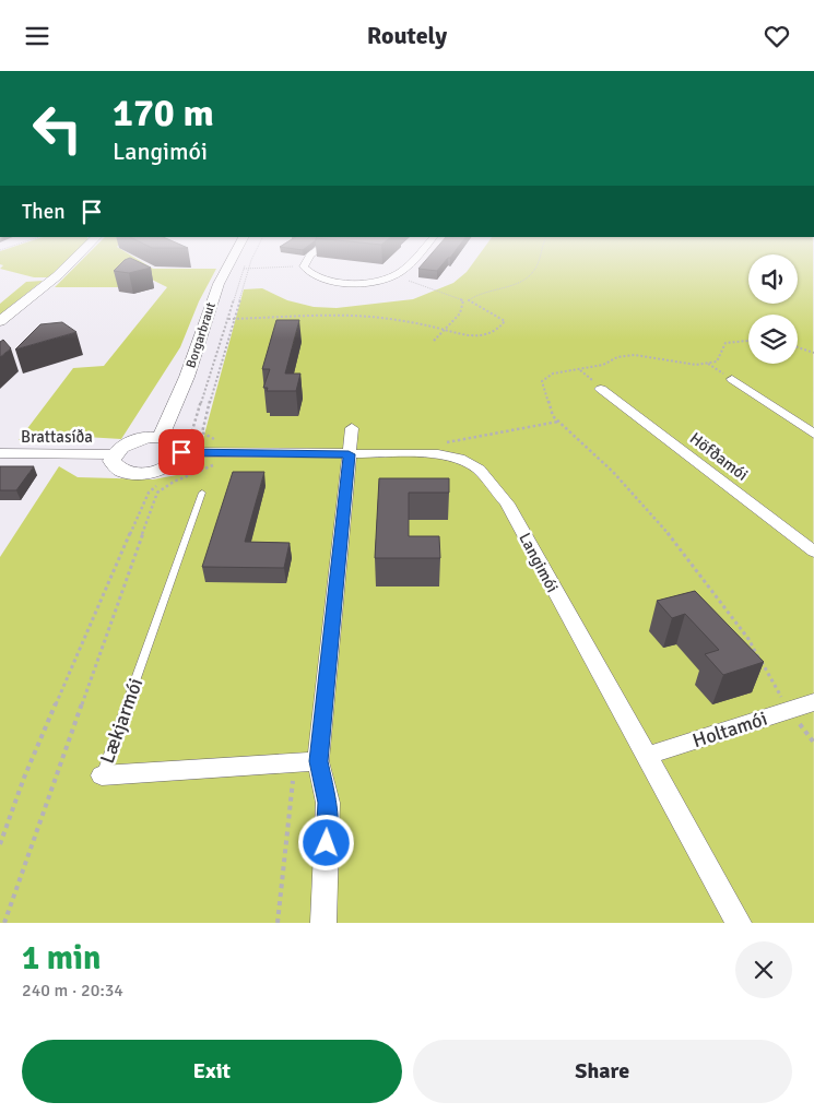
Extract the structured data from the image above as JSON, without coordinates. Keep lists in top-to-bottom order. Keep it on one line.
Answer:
{"streets":{"street":["Borgarbraut","Brattasíða","Höfðamói","Langimói","Lækjarmói","Holtamói"]},"crossings":[["Langimói","Holtamói"]],"page":{"header":"Routely","turn":["170 m","Langimói"],"then":"Then","heading":["1 min","240 m · 20:34"],"buttons":["Exit","Share"]}}
